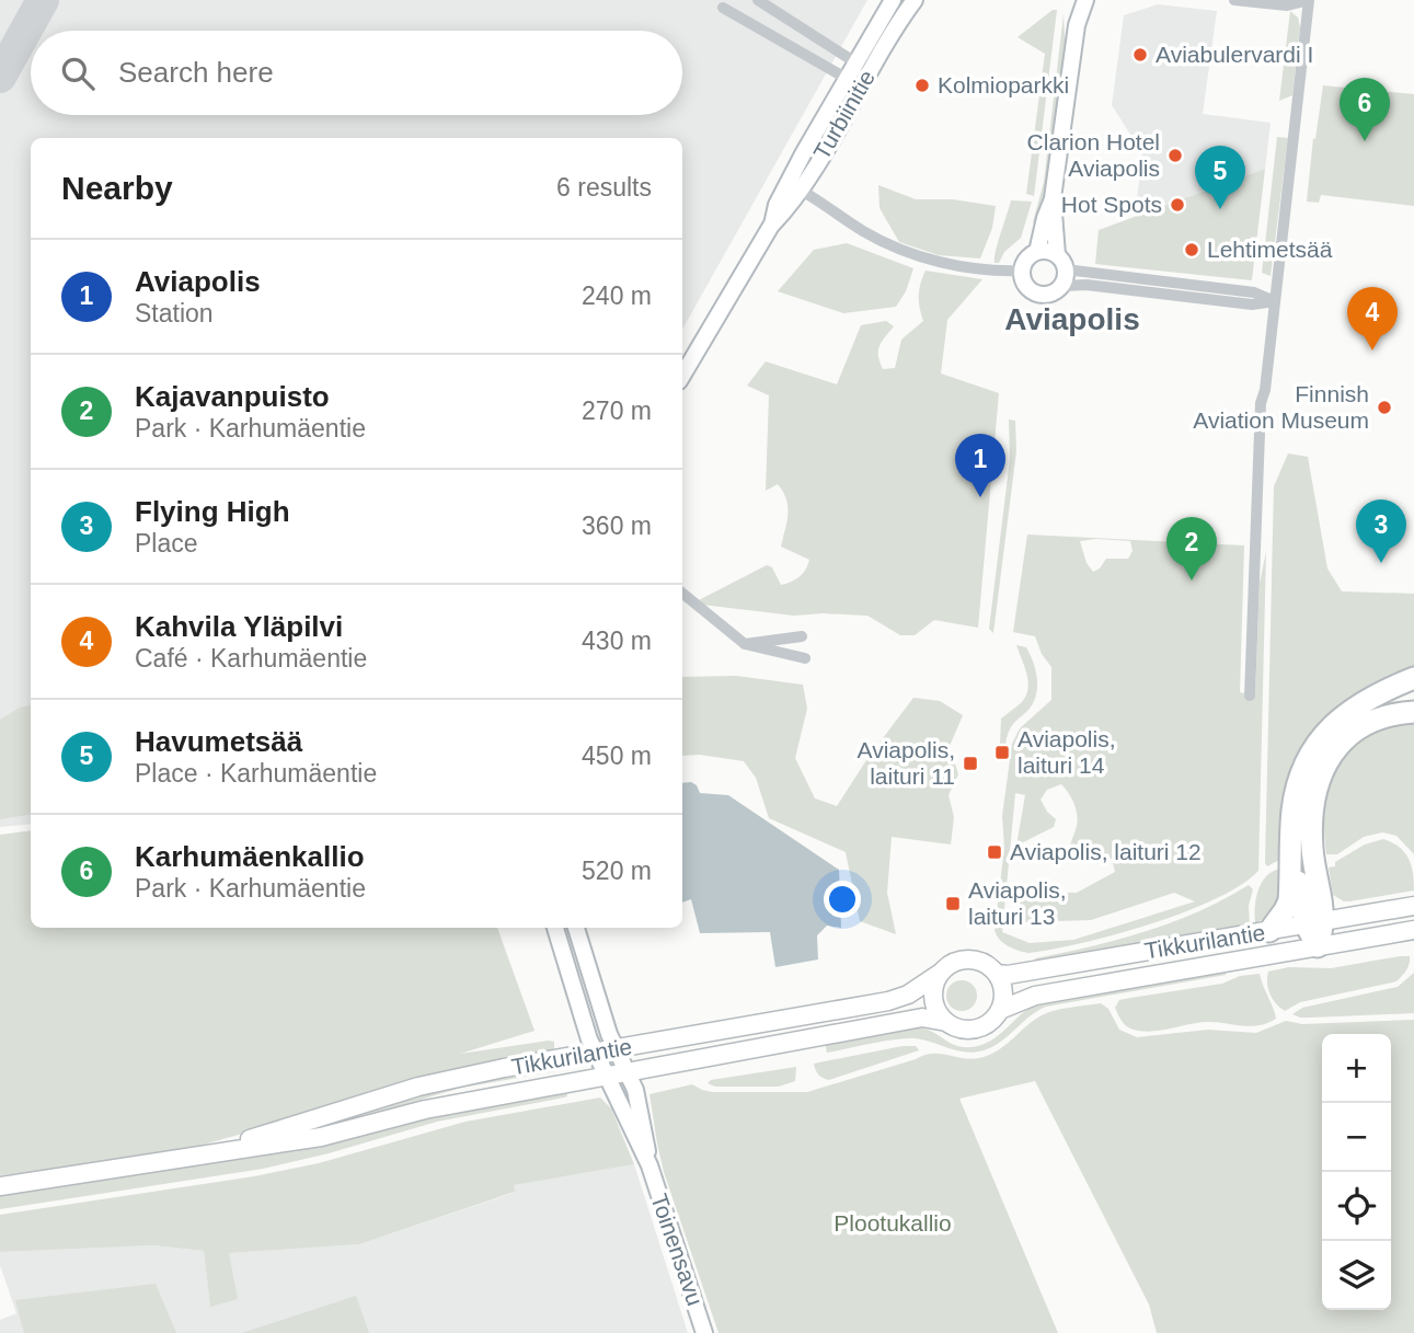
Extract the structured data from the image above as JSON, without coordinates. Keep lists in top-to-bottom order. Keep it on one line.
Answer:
{"streets":{"main road":["Tikkurilantie"],"street":["Turbiinitie","Toinensavu"]},"crossings":[["Tikkurilantie","Toinensavu"]],"districts":["Aviapolis"],"parks":["Plootukallio"],"places":{"other":["Aviabulervardi I","Kolmioparkki","Clarion Hotel Aviapolis","Hot Spots","Lehtimetsää","Finnish Aviation Museum"],"transit":["Aviapolis, laituri 14","Aviapolis, laituri 11","Aviapolis, laituri 12","Aviapolis, laituri 13"]},"page":{"search":"Search here","pins":["6","5","4","1","3","2"],"heading":["Nearby","6 results"],"list":[{"mark":"1","name":"Aviapolis","note":"Station","value":"240 m"},{"mark":"2","name":"Kajavanpuisto","note":"Park · Karhumäentie","value":"270 m"},{"mark":"3","name":"Flying High","note":"Place","value":"360 m"},{"mark":"4","name":"Kahvila Yläpilvi","note":"Café · Karhumäentie","value":"430 m"},{"mark":"5","name":"Havumetsää","note":"Place · Karhumäentie","value":"450 m"},{"mark":"6","name":"Karhumäenkallio","note":"Park · Karhumäentie","value":"520 m"}],"map_buttons":["+","−"]}}
